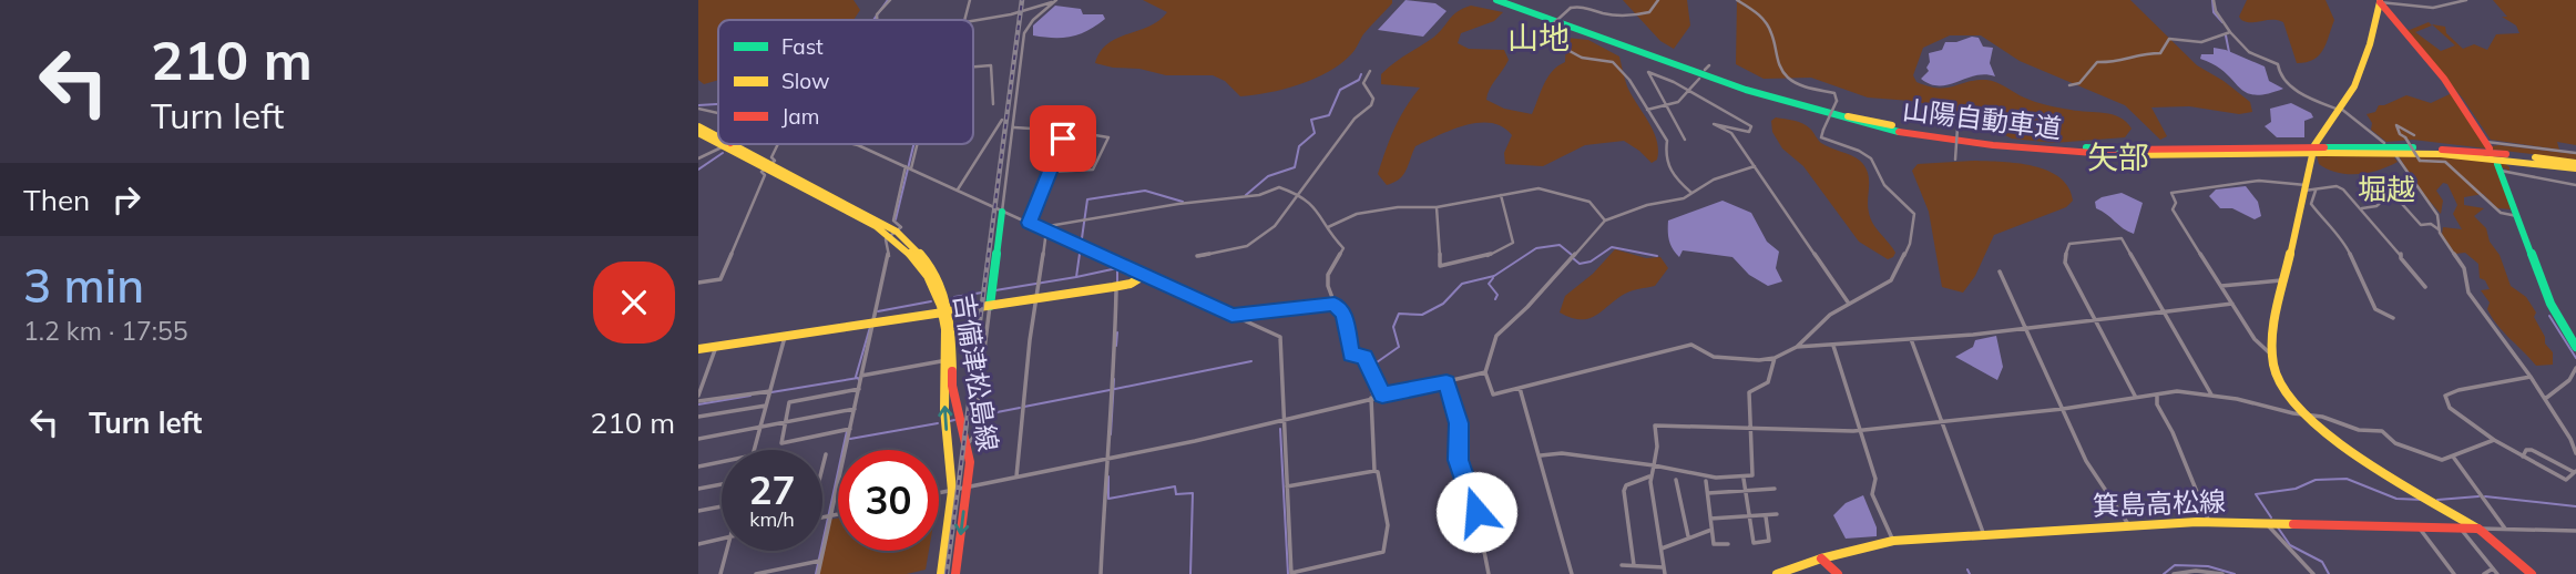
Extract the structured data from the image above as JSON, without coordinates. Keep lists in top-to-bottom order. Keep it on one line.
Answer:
{"streets":{"main road":["山陽自動車道","吉備津松島線","箕島高松線"]},"districts":["山地","矢部","堀越"],"legend":["Fast","Slow","Jam"],"page":{"turn":["210 m","Turn left"],"then":"Then","heading":["3 min","1.2 km · 17:55"],"list":[{"name":"Turn left","value":"210 m"}],"speed":"27 km/h","limit":"30"}}
